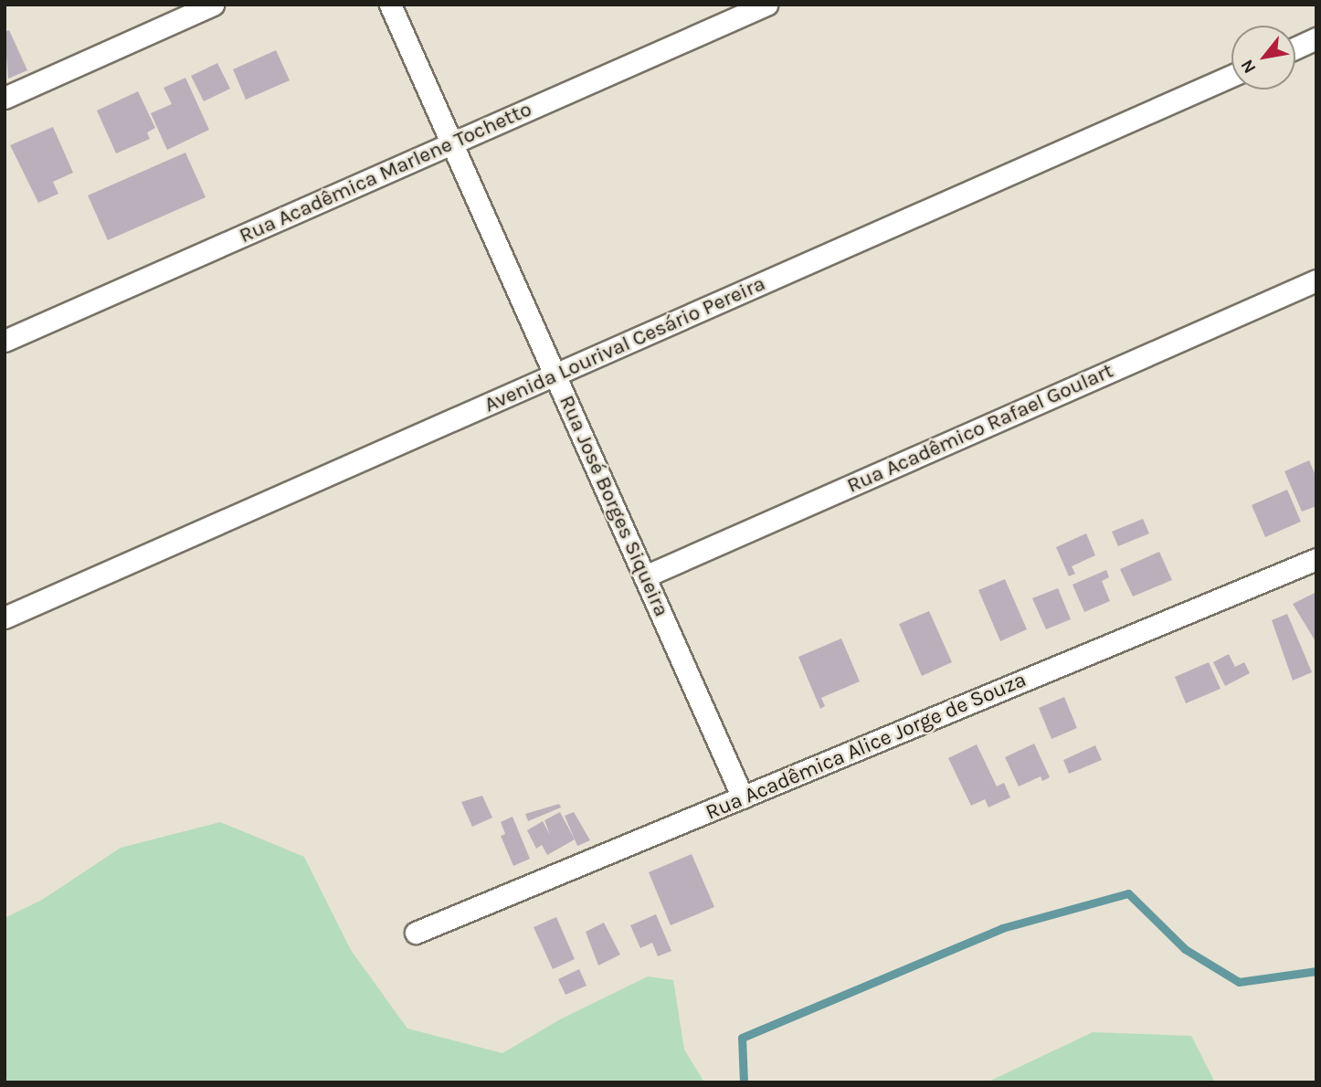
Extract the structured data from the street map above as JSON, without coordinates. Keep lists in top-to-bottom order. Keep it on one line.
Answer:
{"streets":{"street":["Rua Acadêmica Marlene Tochetto","Avenida Lourival Cesário Pereira","Rua Acadêmico Rafael Goulart","Rua José Borges Siqueira","Rua Acadêmica Alice Jorge de Souza"]},"crossings":[["Rua Acadêmica Marlene Tochetto","Rua José Borges Siqueira"],["Avenida Lourival Cesário Pereira","Rua José Borges Siqueira"],["Rua Acadêmico Rafael Goulart","Rua José Borges Siqueira"],["Rua José Borges Siqueira","Rua Acadêmica Alice Jorge de Souza"]],"north":"bottom left"}
